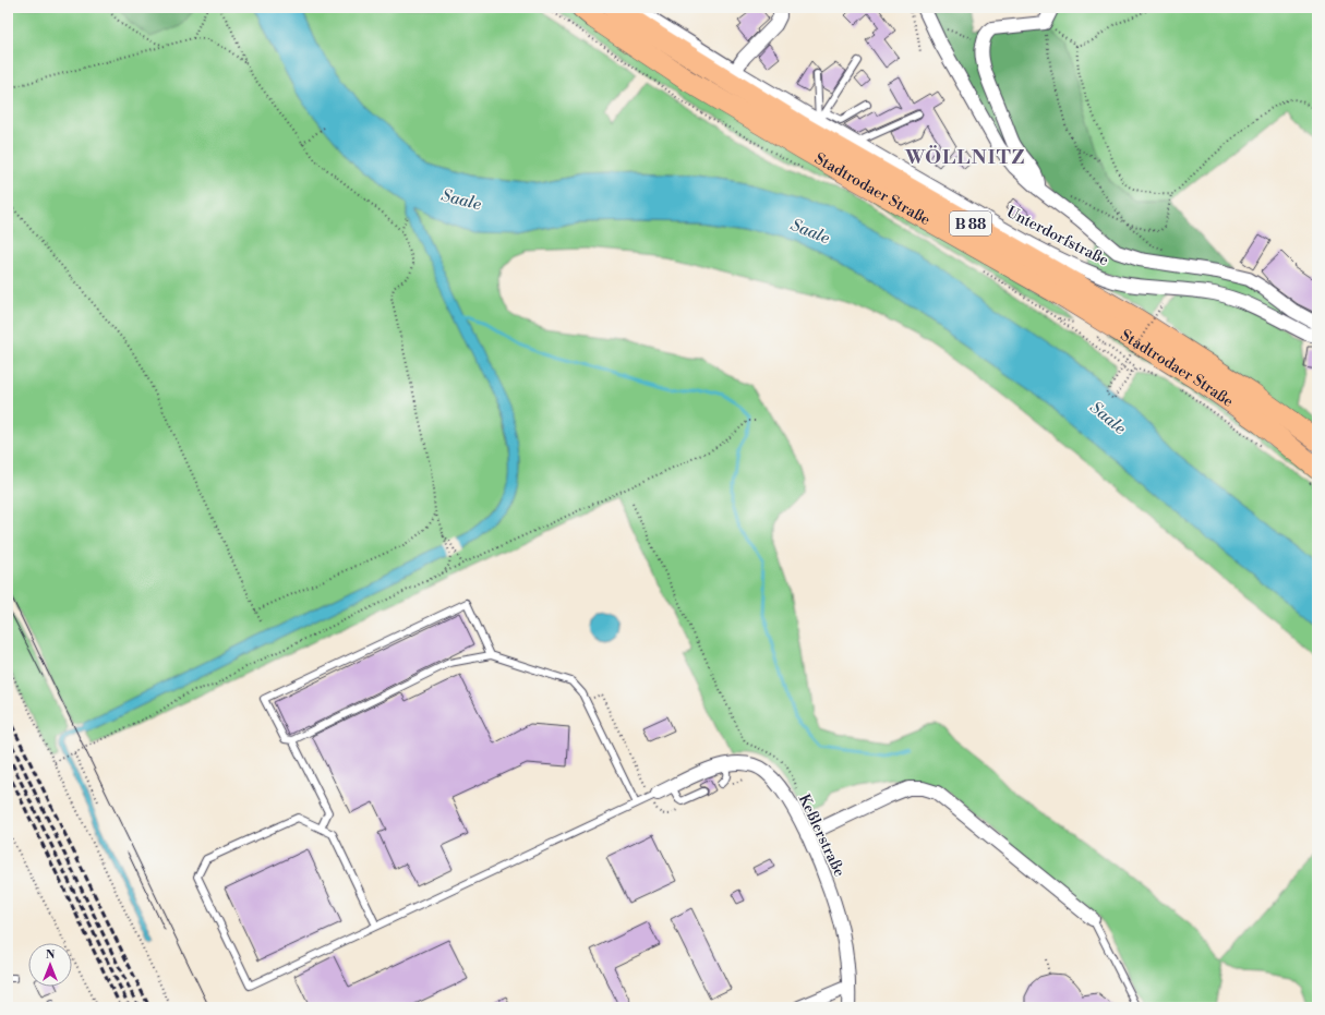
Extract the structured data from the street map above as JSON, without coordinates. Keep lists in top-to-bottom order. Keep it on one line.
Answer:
{"streets":{"main road":["Stadtrodaer Straße","B 88"],"street":["Unterdorfstraße","Keßlerstraße"]},"districts":["WÖLLNITZ"],"water":["Saale"],"north":"top"}
